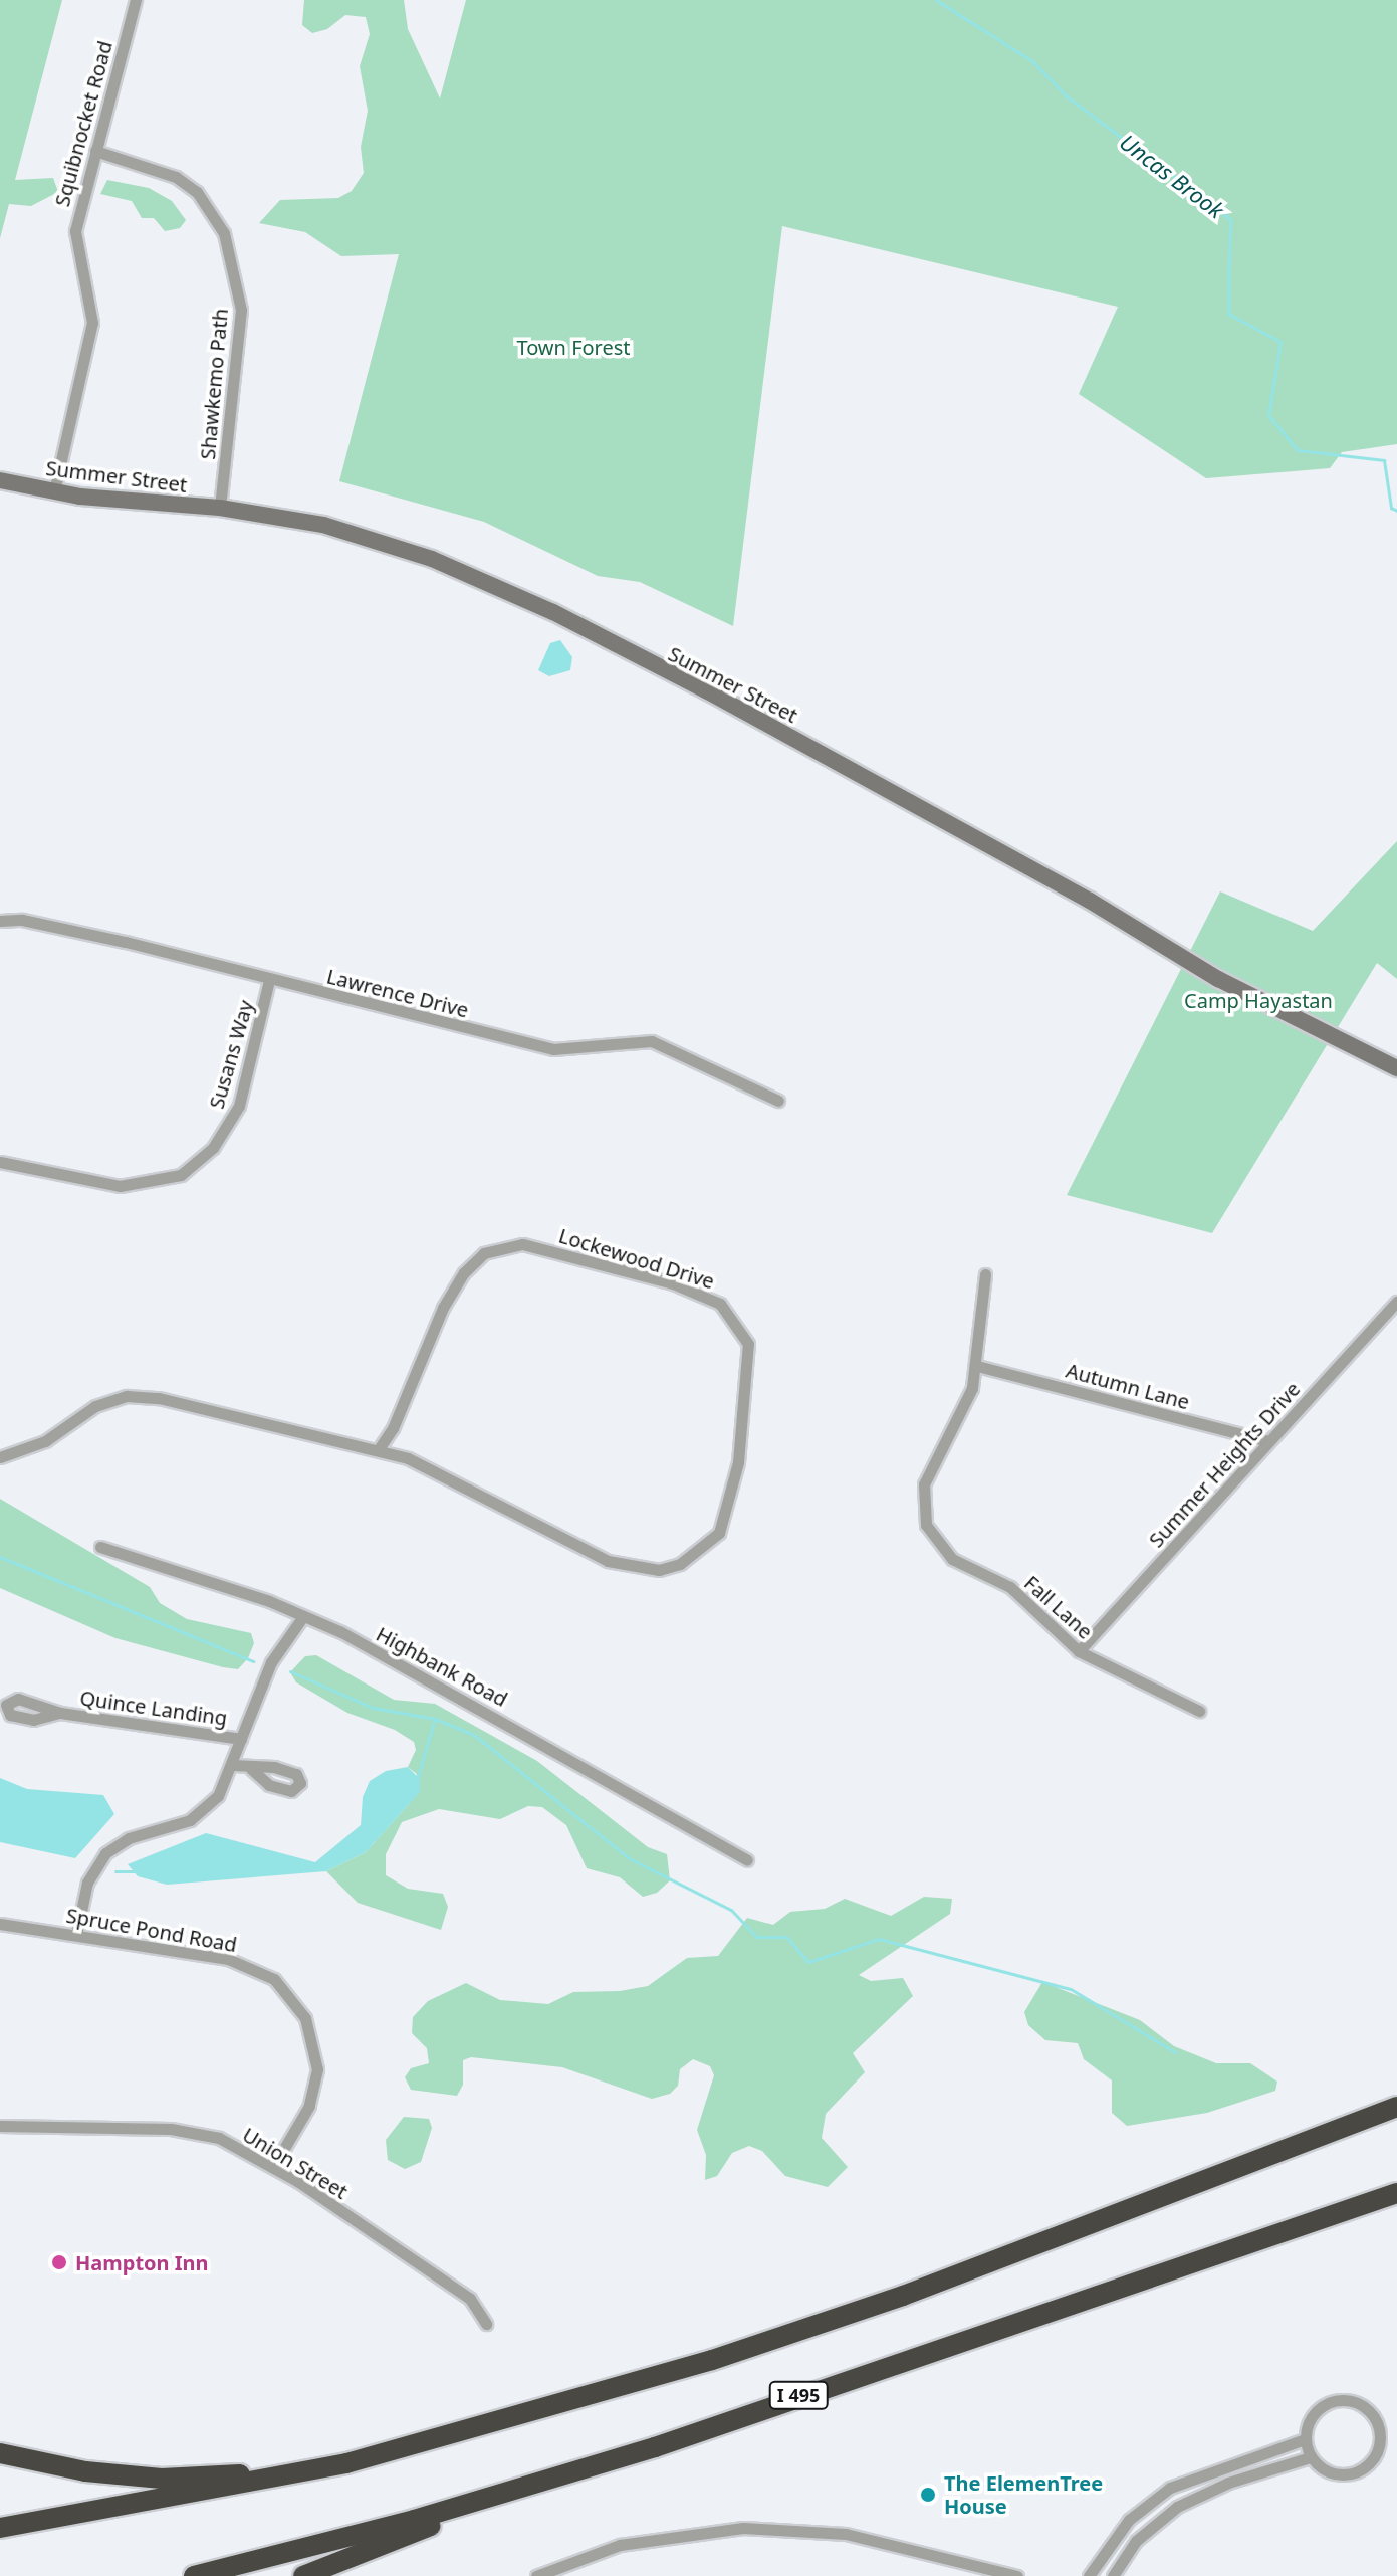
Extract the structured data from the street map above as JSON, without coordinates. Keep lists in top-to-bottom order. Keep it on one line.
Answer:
{"streets":{"highway":["I 495"],"main road":["Summer Street"],"street":["Squibnocket Road","Shawkemo Path","Lawrence Drive","Susans Way","Lockewood Drive","Autumn Lane","Summer Heights Drive","Fall Lane","Highbank Road","Quince Landing","Spruce Pond Road","Union Street"]},"crossings":[["Squibnocket Road","Shawkemo Path"],["Squibnocket Road","Summer Street"],["Shawkemo Path","Summer Street"],["Lawrence Drive","Susans Way"],["Autumn Lane","Summer Heights Drive"],["Autumn Lane","Fall Lane"],["Summer Heights Drive","Fall Lane"],["Spruce Pond Road","Union Street"]],"water":["Uncas Brook"],"parks":["Town Forest","Camp Hayastan"],"places":["Hampton Inn","The ElemenTree House"]}
